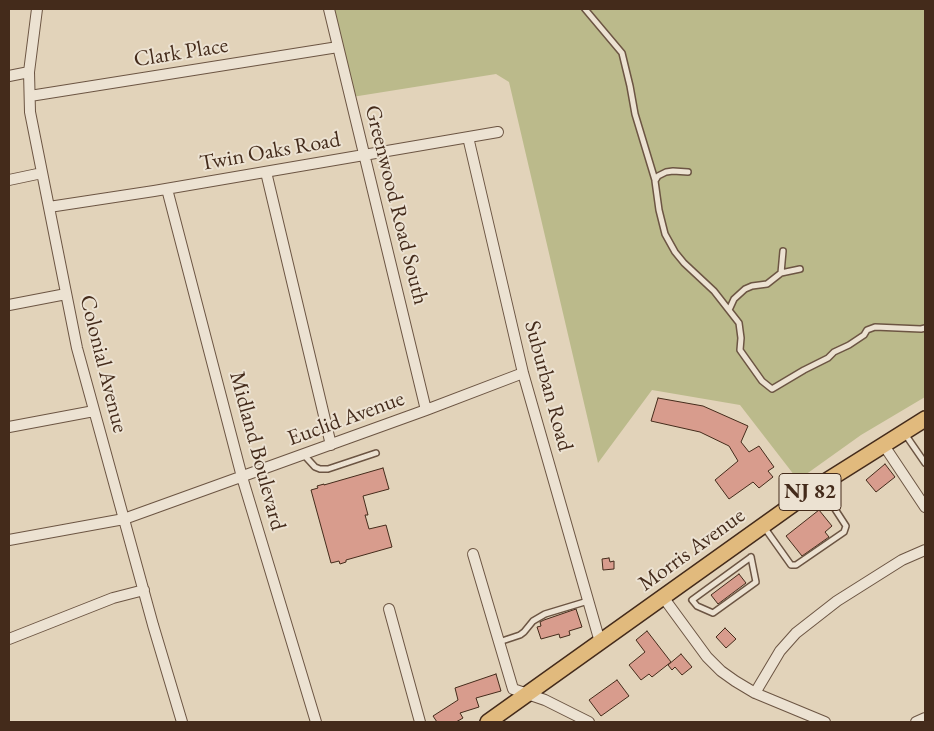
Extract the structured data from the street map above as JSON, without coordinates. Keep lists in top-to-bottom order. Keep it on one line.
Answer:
{"streets":{"main road":["NJ 82","Morris Avenue"],"street":["Clark Place","Twin Oaks Road","Greenwood Road South","Colonial Avenue","Suburban Road","Euclid Avenue","Midland Boulevard"]},"crossings":[["Clark Place","Greenwood Road South"],["Clark Place","Colonial Avenue"],["Twin Oaks Road","Greenwood Road South"],["Twin Oaks Road","Colonial Avenue"],["Twin Oaks Road","Suburban Road"],["Twin Oaks Road","Midland Boulevard"],["Greenwood Road South","Euclid Avenue"],["Colonial Avenue","Euclid Avenue"],["Suburban Road","Euclid Avenue"],["Suburban Road","Morris Avenue"],["Euclid Avenue","Midland Boulevard"]]}
